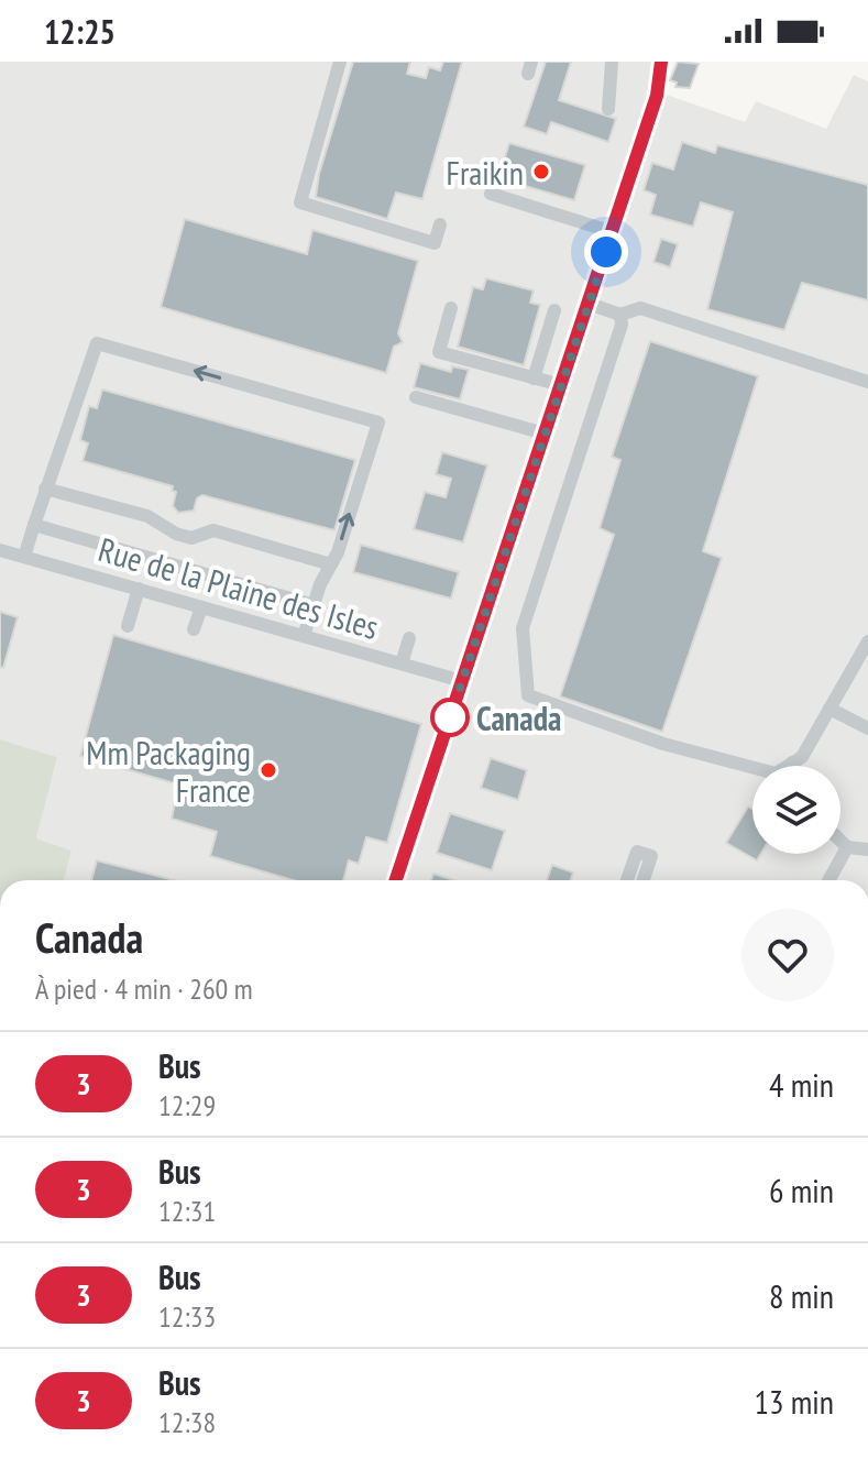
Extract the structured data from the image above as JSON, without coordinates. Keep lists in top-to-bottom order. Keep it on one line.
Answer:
{"streets":{"street":["Rue de la Plaine des Isles"]},"places":["Fraikin","Canada","Mm Packaging France"],"lines":["bus line 3"],"page":{"status":"12:25","heading":["Canada","À pied · 4 min · 260 m"],"list":[{"mark":"3","name":"Bus","note":"12:29","value":"4 min"},{"mark":"3","name":"Bus","note":"12:31","value":"6 min"},{"mark":"3","name":"Bus","note":"12:33","value":"8 min"},{"mark":"3","name":"Bus","note":"12:38","value":"13 min"}]}}
